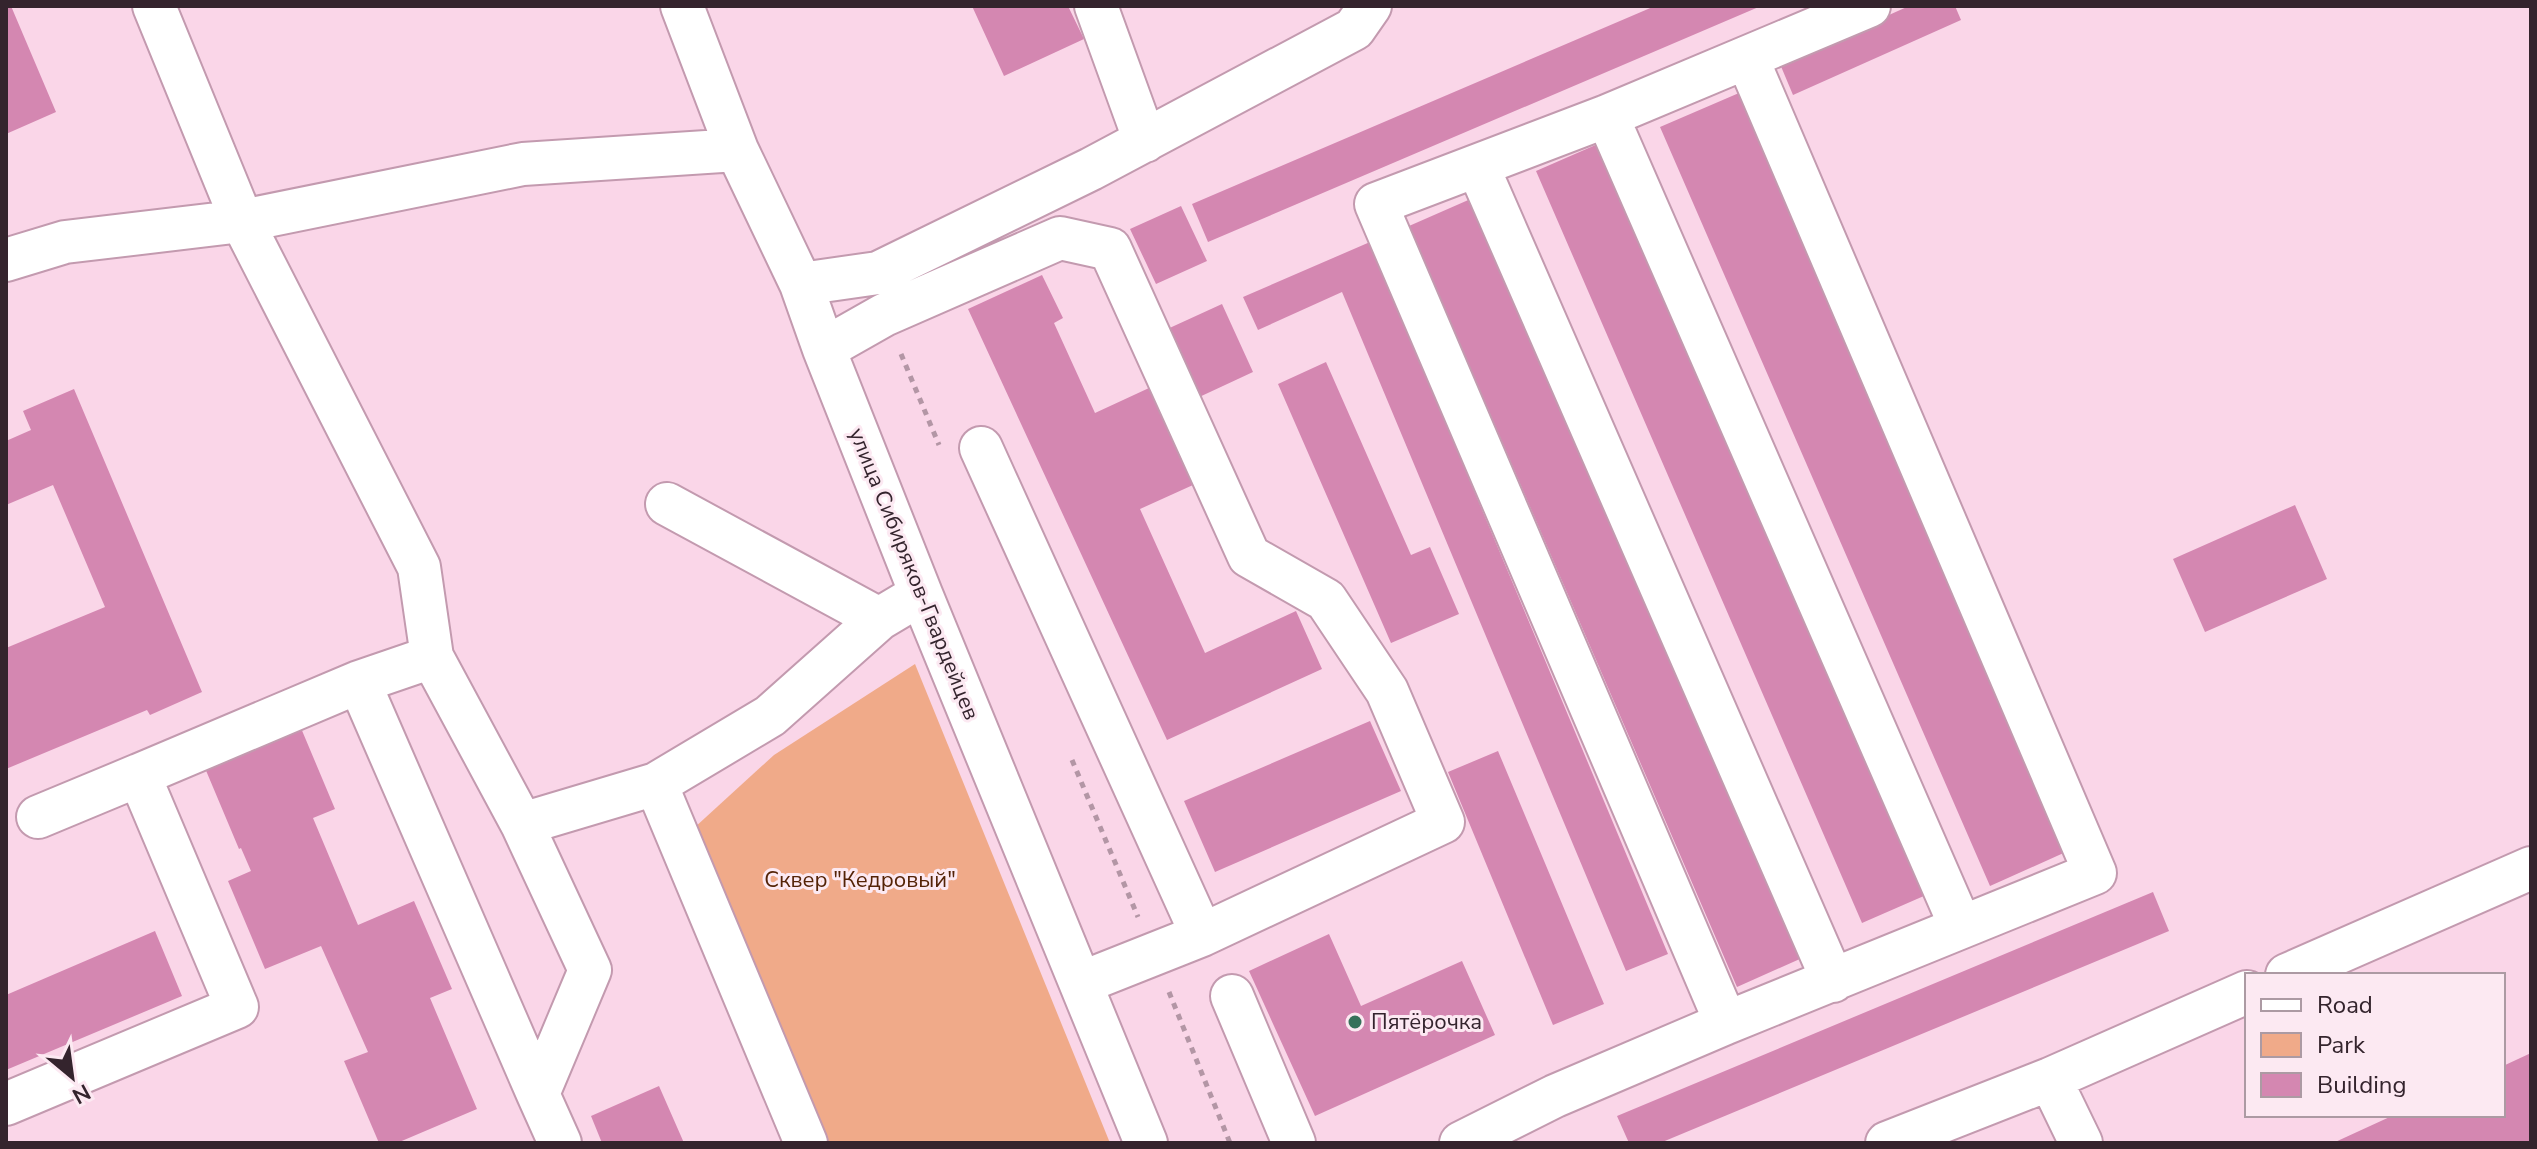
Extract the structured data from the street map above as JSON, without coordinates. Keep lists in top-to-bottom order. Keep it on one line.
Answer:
{"streets":{"street":["улица Сибиряков-Гвардейцев"]},"parks":["Сквер \"Кедровый\""],"places":["Пятёрочка"],"legend":["Road","Park","Building"],"north":"bottom right"}
